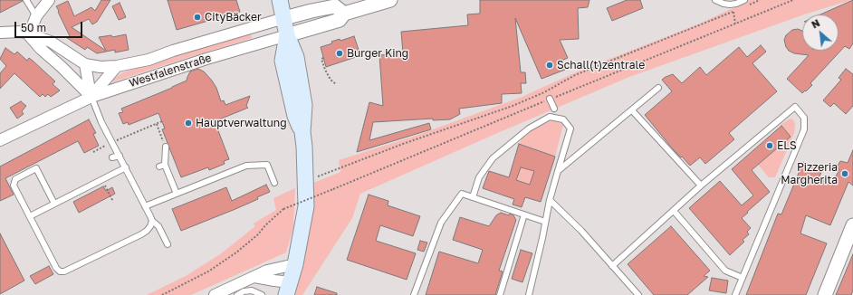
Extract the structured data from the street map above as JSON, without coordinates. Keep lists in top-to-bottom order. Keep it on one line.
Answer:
{"streets":{"street":["Westfalenstraße"]},"places":["CityBäcker","Burger King","Schall(t)zentrale","Hauptverwaltung","ELS","Pizzeria Margherita"],"scale_bar":"50 m","north":"top left"}
